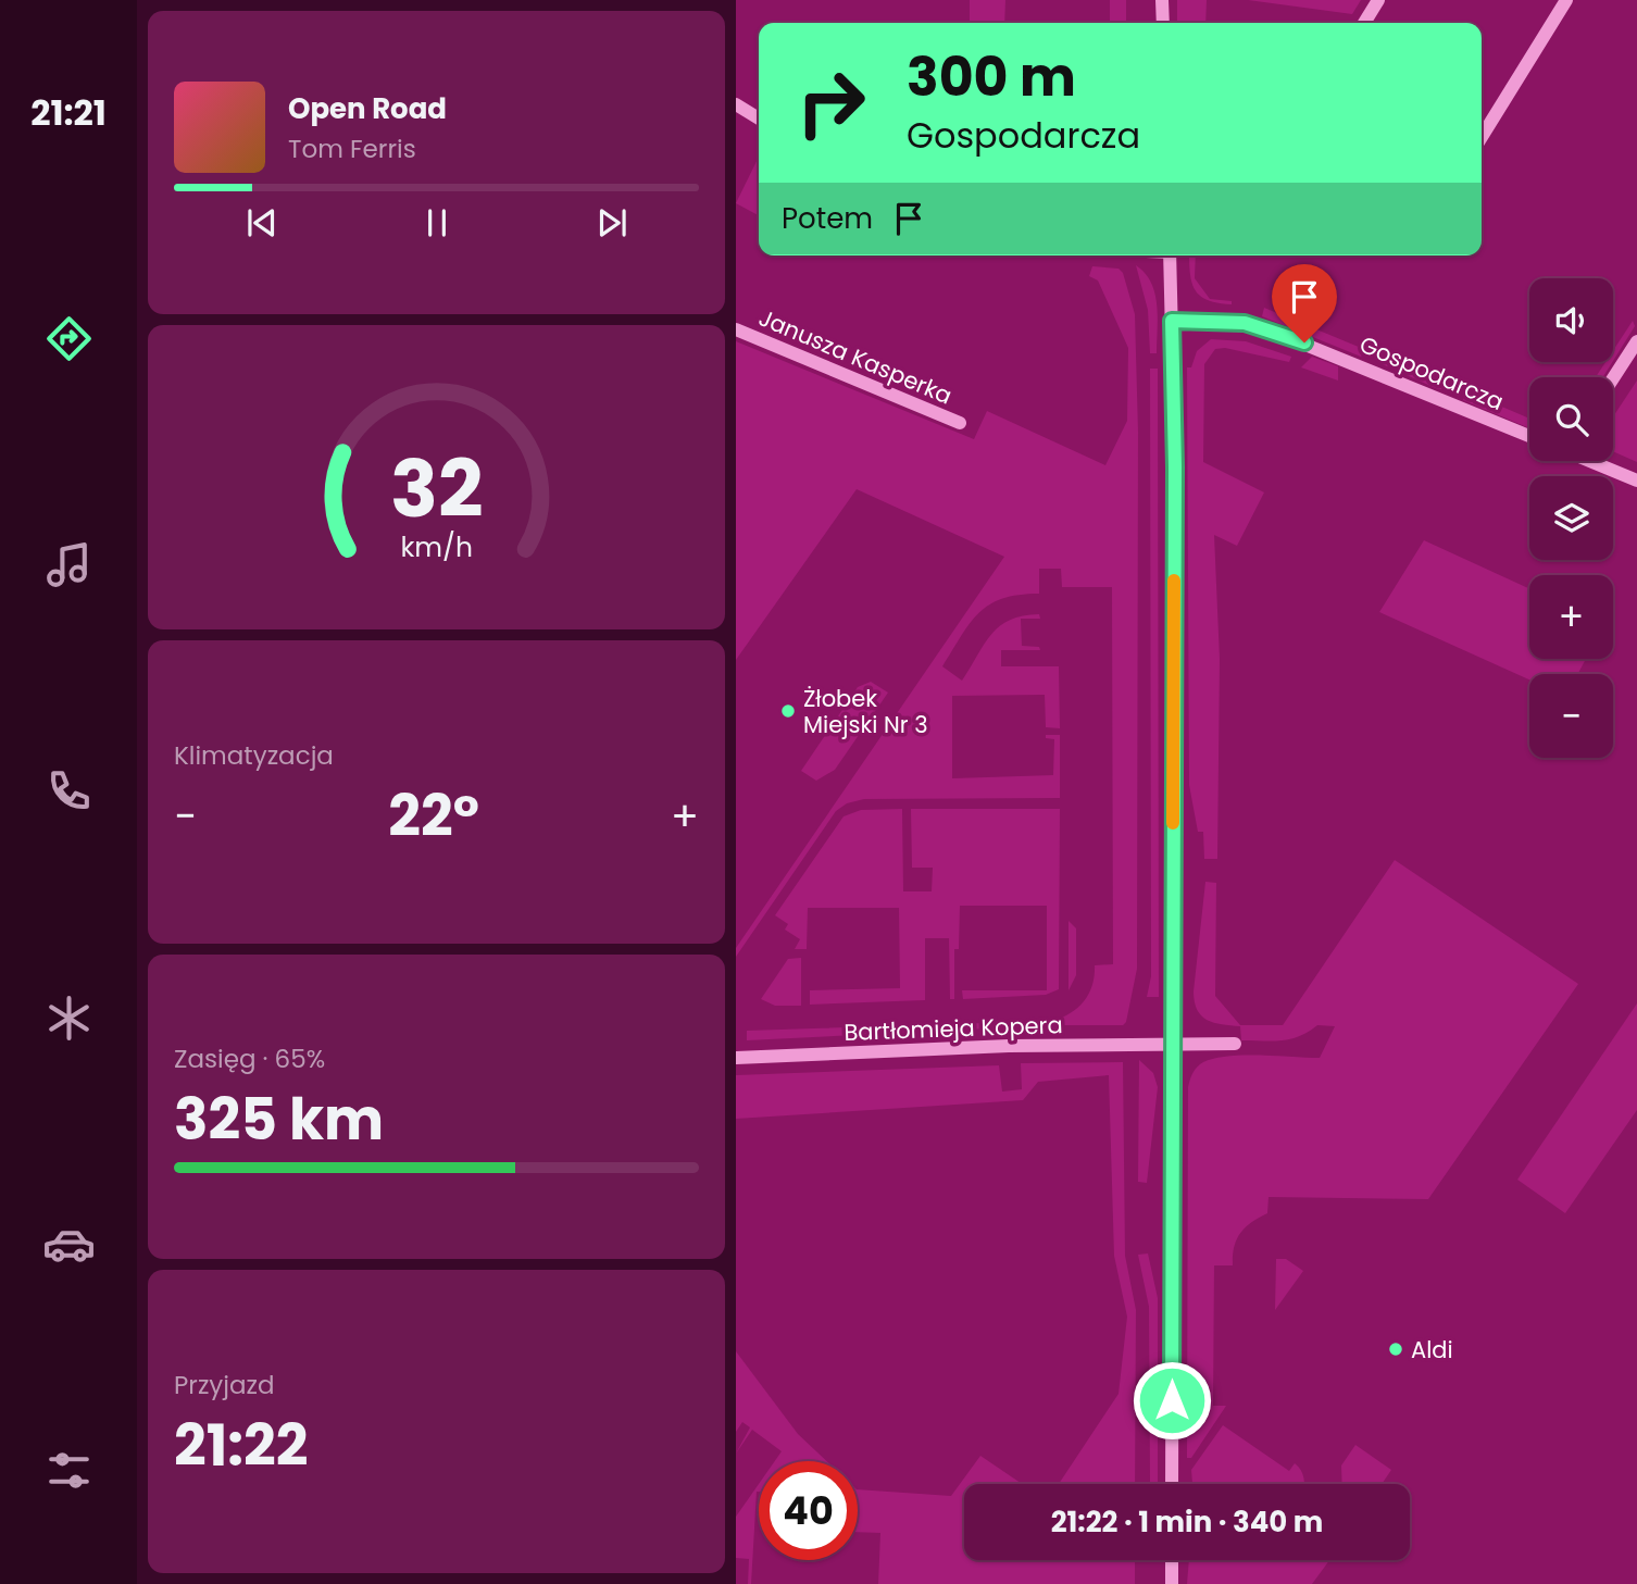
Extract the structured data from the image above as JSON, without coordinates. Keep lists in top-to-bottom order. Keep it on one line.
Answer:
{"streets":{"street":["Janusza Kasperka","Gospodarcza","Bartłomieja Kopera"]},"places":["Żłobek Miejski Nr 3","Aldi"],"page":{"tabs":"21:21","turn":["300 m","Gospodarcza"],"song":["Open Road","Tom Ferris"],"then":"Potem","map_buttons":["+","−"],"tile":["Klimatyzacja",["Zasięg · 65%","325 km"],["Przyjazd","21:22"]],"heat":["−","22°","+"],"limit":"40","trip":"21:22 · 1 min · 340 m","gauge":["32","km/h"]}}
